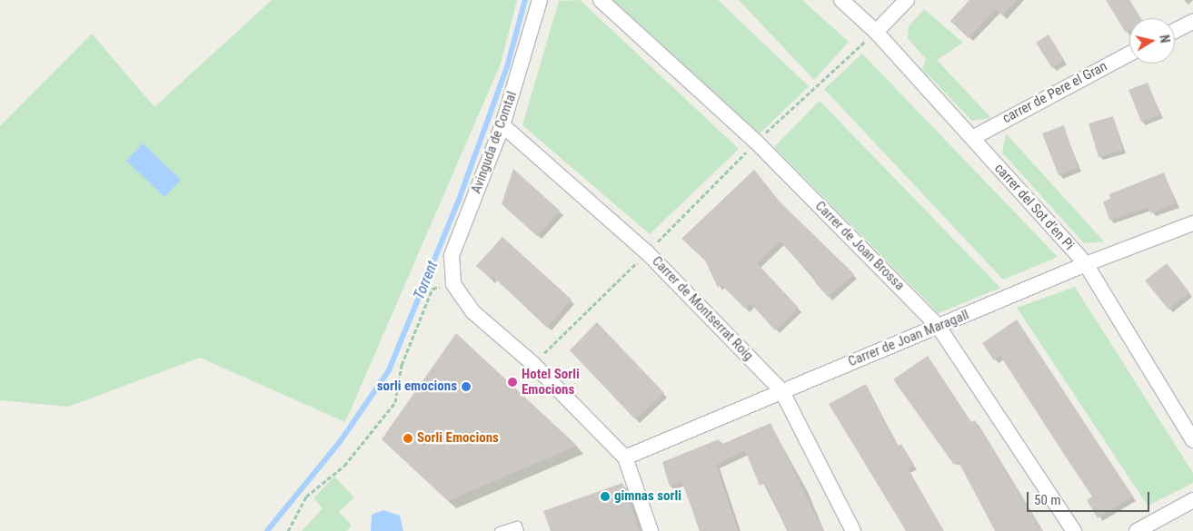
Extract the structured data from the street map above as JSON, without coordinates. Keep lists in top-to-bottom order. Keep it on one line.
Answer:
{"streets":{"street":["carrer de Pere el Gran","Avinguda de Comtal","carrer del Sot d'en Pi","Carrer de Joan Brossa","Carrer de Montserrat Roig","Carrer de Joan Maragall"]},"crossings":[["carrer de Pere el Gran","carrer del Sot d'en Pi"],["Avinguda de Comtal","Carrer de Montserrat Roig"],["carrer del Sot d'en Pi","Carrer de Joan Maragall"],["Carrer de Joan Brossa","Carrer de Joan Maragall"],["Carrer de Montserrat Roig","Carrer de Joan Maragall"]],"water":["Torrent"],"places":["Hotel Sorli Emocions","sorli emocions","Sorli Emocions","gimnas sorli"],"scale_bar":"50 m","north":"right"}
